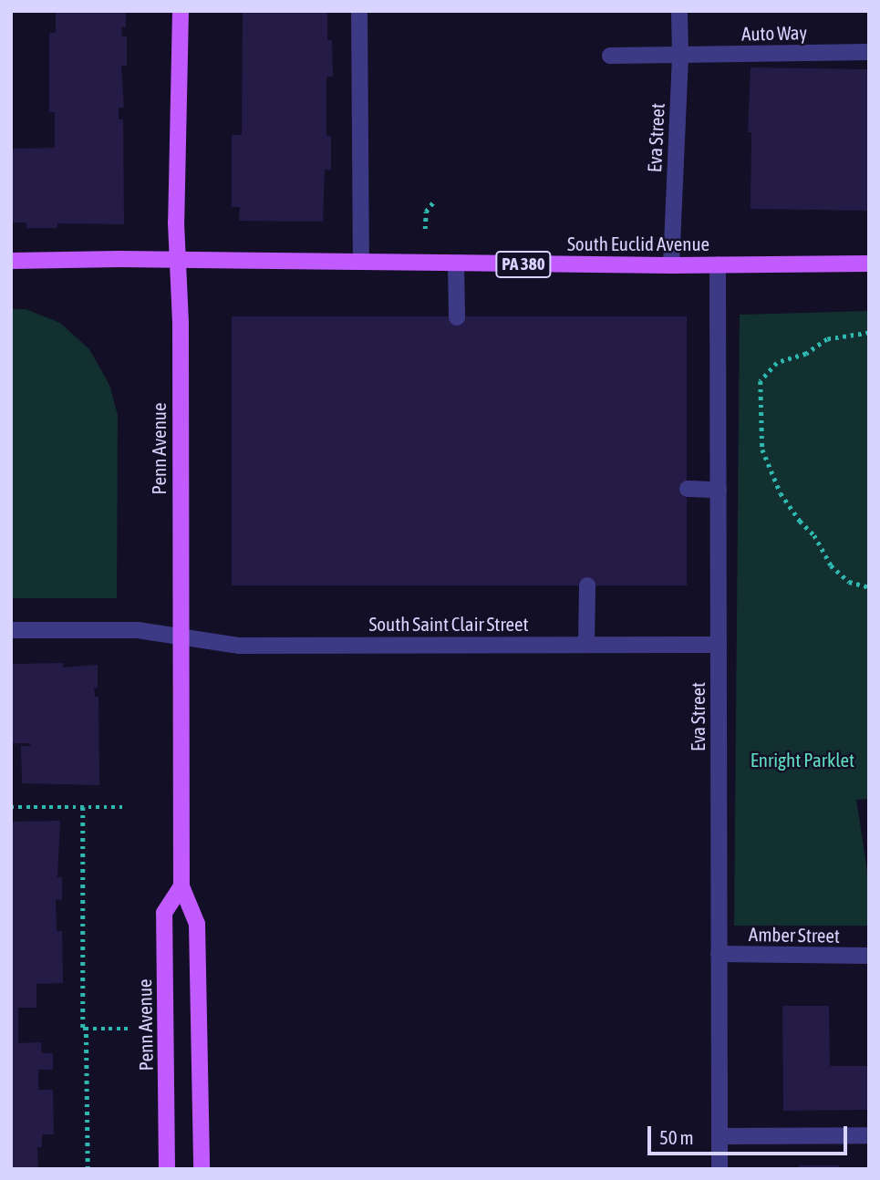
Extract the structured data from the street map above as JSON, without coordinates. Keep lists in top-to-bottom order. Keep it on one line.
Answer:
{"streets":{"main road":["South Euclid Avenue","PA 380","Penn Avenue"],"street":["Auto Way","Eva Street","South Saint Clair Street","Amber Street"]},"crossings":[["Auto Way","Eva Street"],["Eva Street","South Euclid Avenue"],["Eva Street","South Saint Clair Street"],["Eva Street","Amber Street"],["South Euclid Avenue","PA 380"],["South Euclid Avenue","Penn Avenue"],["PA 380","Penn Avenue"],["Penn Avenue","South Saint Clair Street"]],"parks":["Enright Parklet"],"scale_bar":"50 m"}
